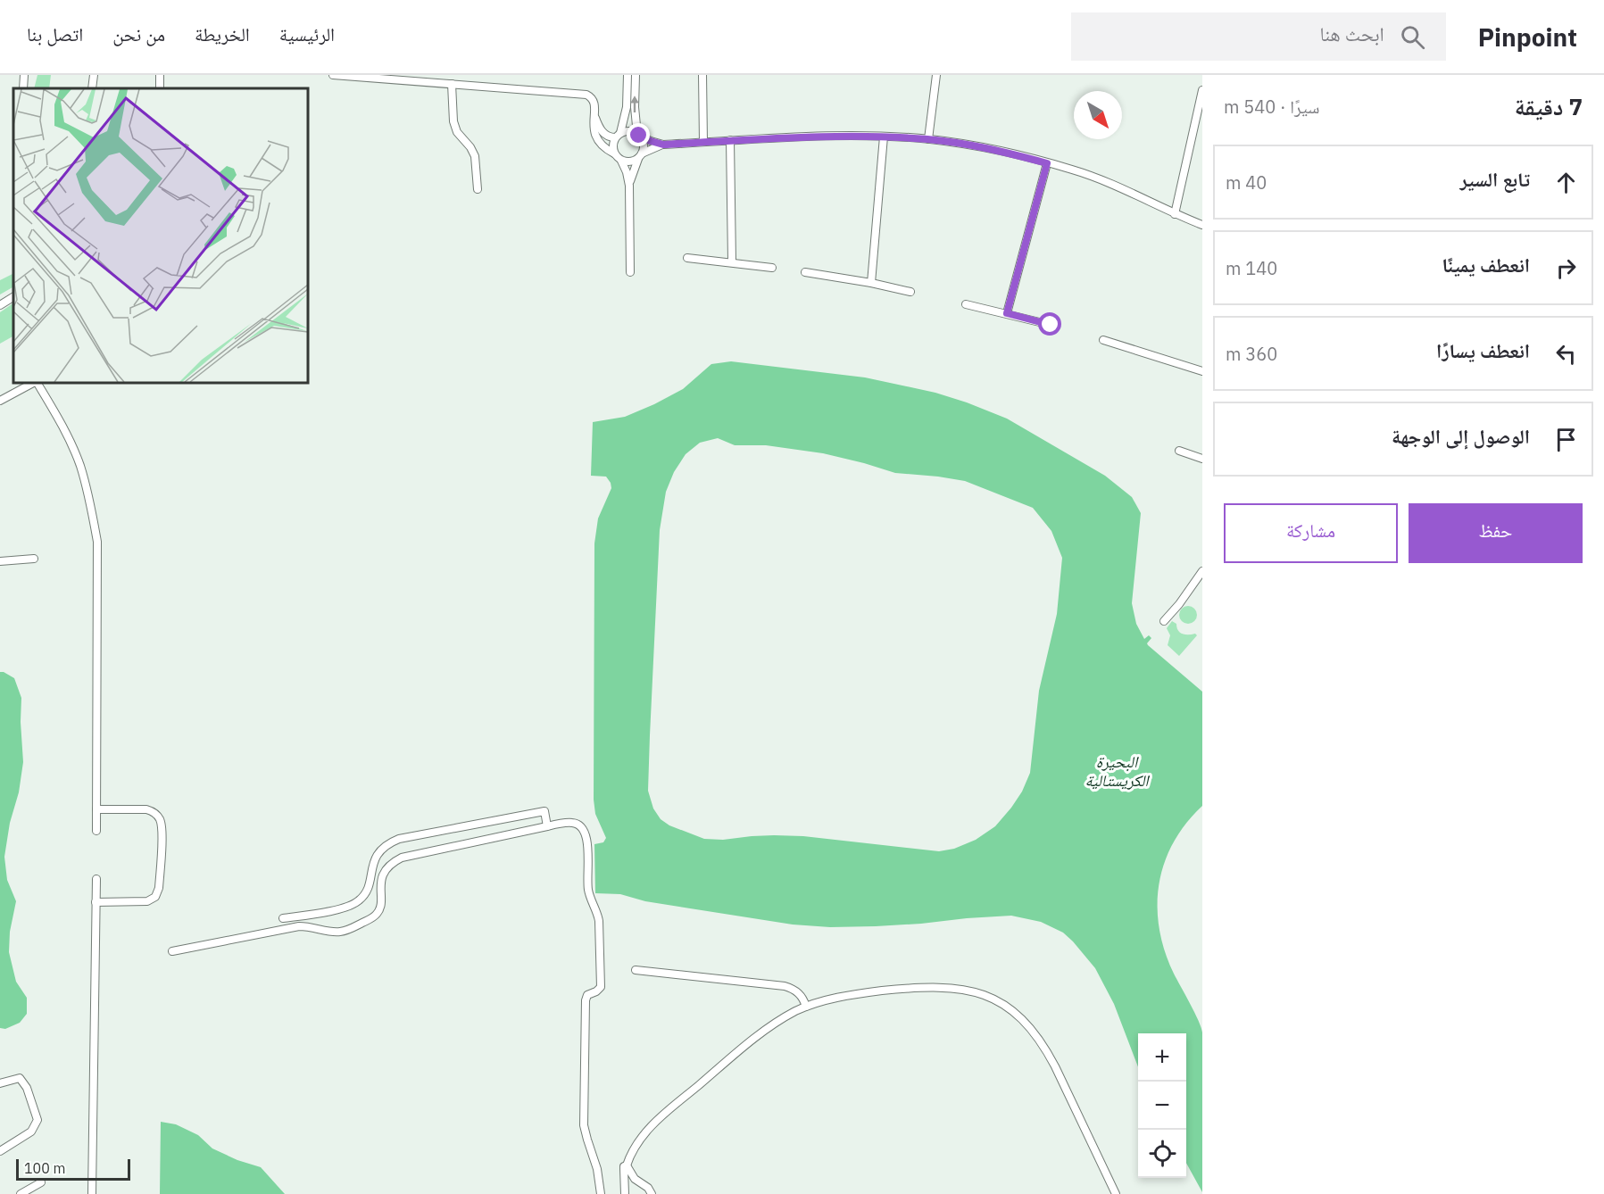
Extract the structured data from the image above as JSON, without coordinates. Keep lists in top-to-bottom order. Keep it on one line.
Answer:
{"water":["البحيرة الكريستالية"],"scale_bar":"100 m","north":"bottom right","page":{"header":"Pinpoint","search":"ابحث هنا","nav":["الرئيسية","الخريطة","من نحن","اتصل بنا"],"heading":["7 دقيقة","سيرًا · 540 m"],"list":[["تابع السير","40 m"],["انعطف يمينًا","140 m"],["انعطف يسارًا","360 m"],"الوصول إلى الوجهة"],"buttons":["حفظ","مشاركة"],"map_buttons":["+","−"],"scale":"100 m"}}
